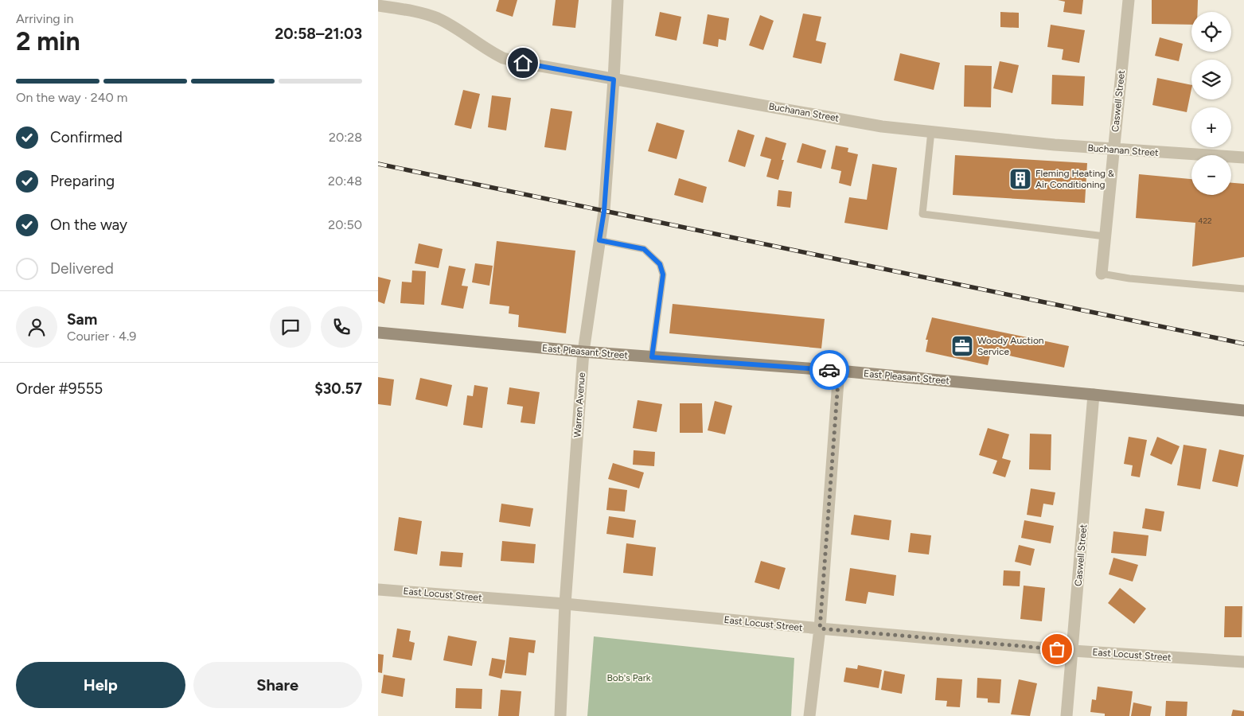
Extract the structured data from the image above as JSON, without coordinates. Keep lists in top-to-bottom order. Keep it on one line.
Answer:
{"streets":{"main road":["East Pleasant Street"],"street":["Caswell Street","Buchanan Street","Warren Avenue","East Locust Street"]},"crossings":[["Caswell Street","Buchanan Street"],["Caswell Street","East Pleasant Street"],["Caswell Street","East Locust Street"],["Buchanan Street","Warren Avenue"],["East Pleasant Street","Warren Avenue"],["Warren Avenue","East Locust Street"]],"parks":["Bob's Park"],"places":{"building":["Fleming Heating & Air Conditioning"],"office":["Woody Auction Service"]},"house_numbers":["422"],"page":{"heading":["2 min","Arriving in","20:58–21:03"],"panel":["Sam","Courier · 4.9","Order #9555","$30.57"],"map_buttons":["+","−"],"bar":"On the way · 240 m","list":[["Confirmed","20:28"],["Preparing","20:48"],["On the way","20:50"],"Delivered"],"buttons":["Help","Share"]}}
